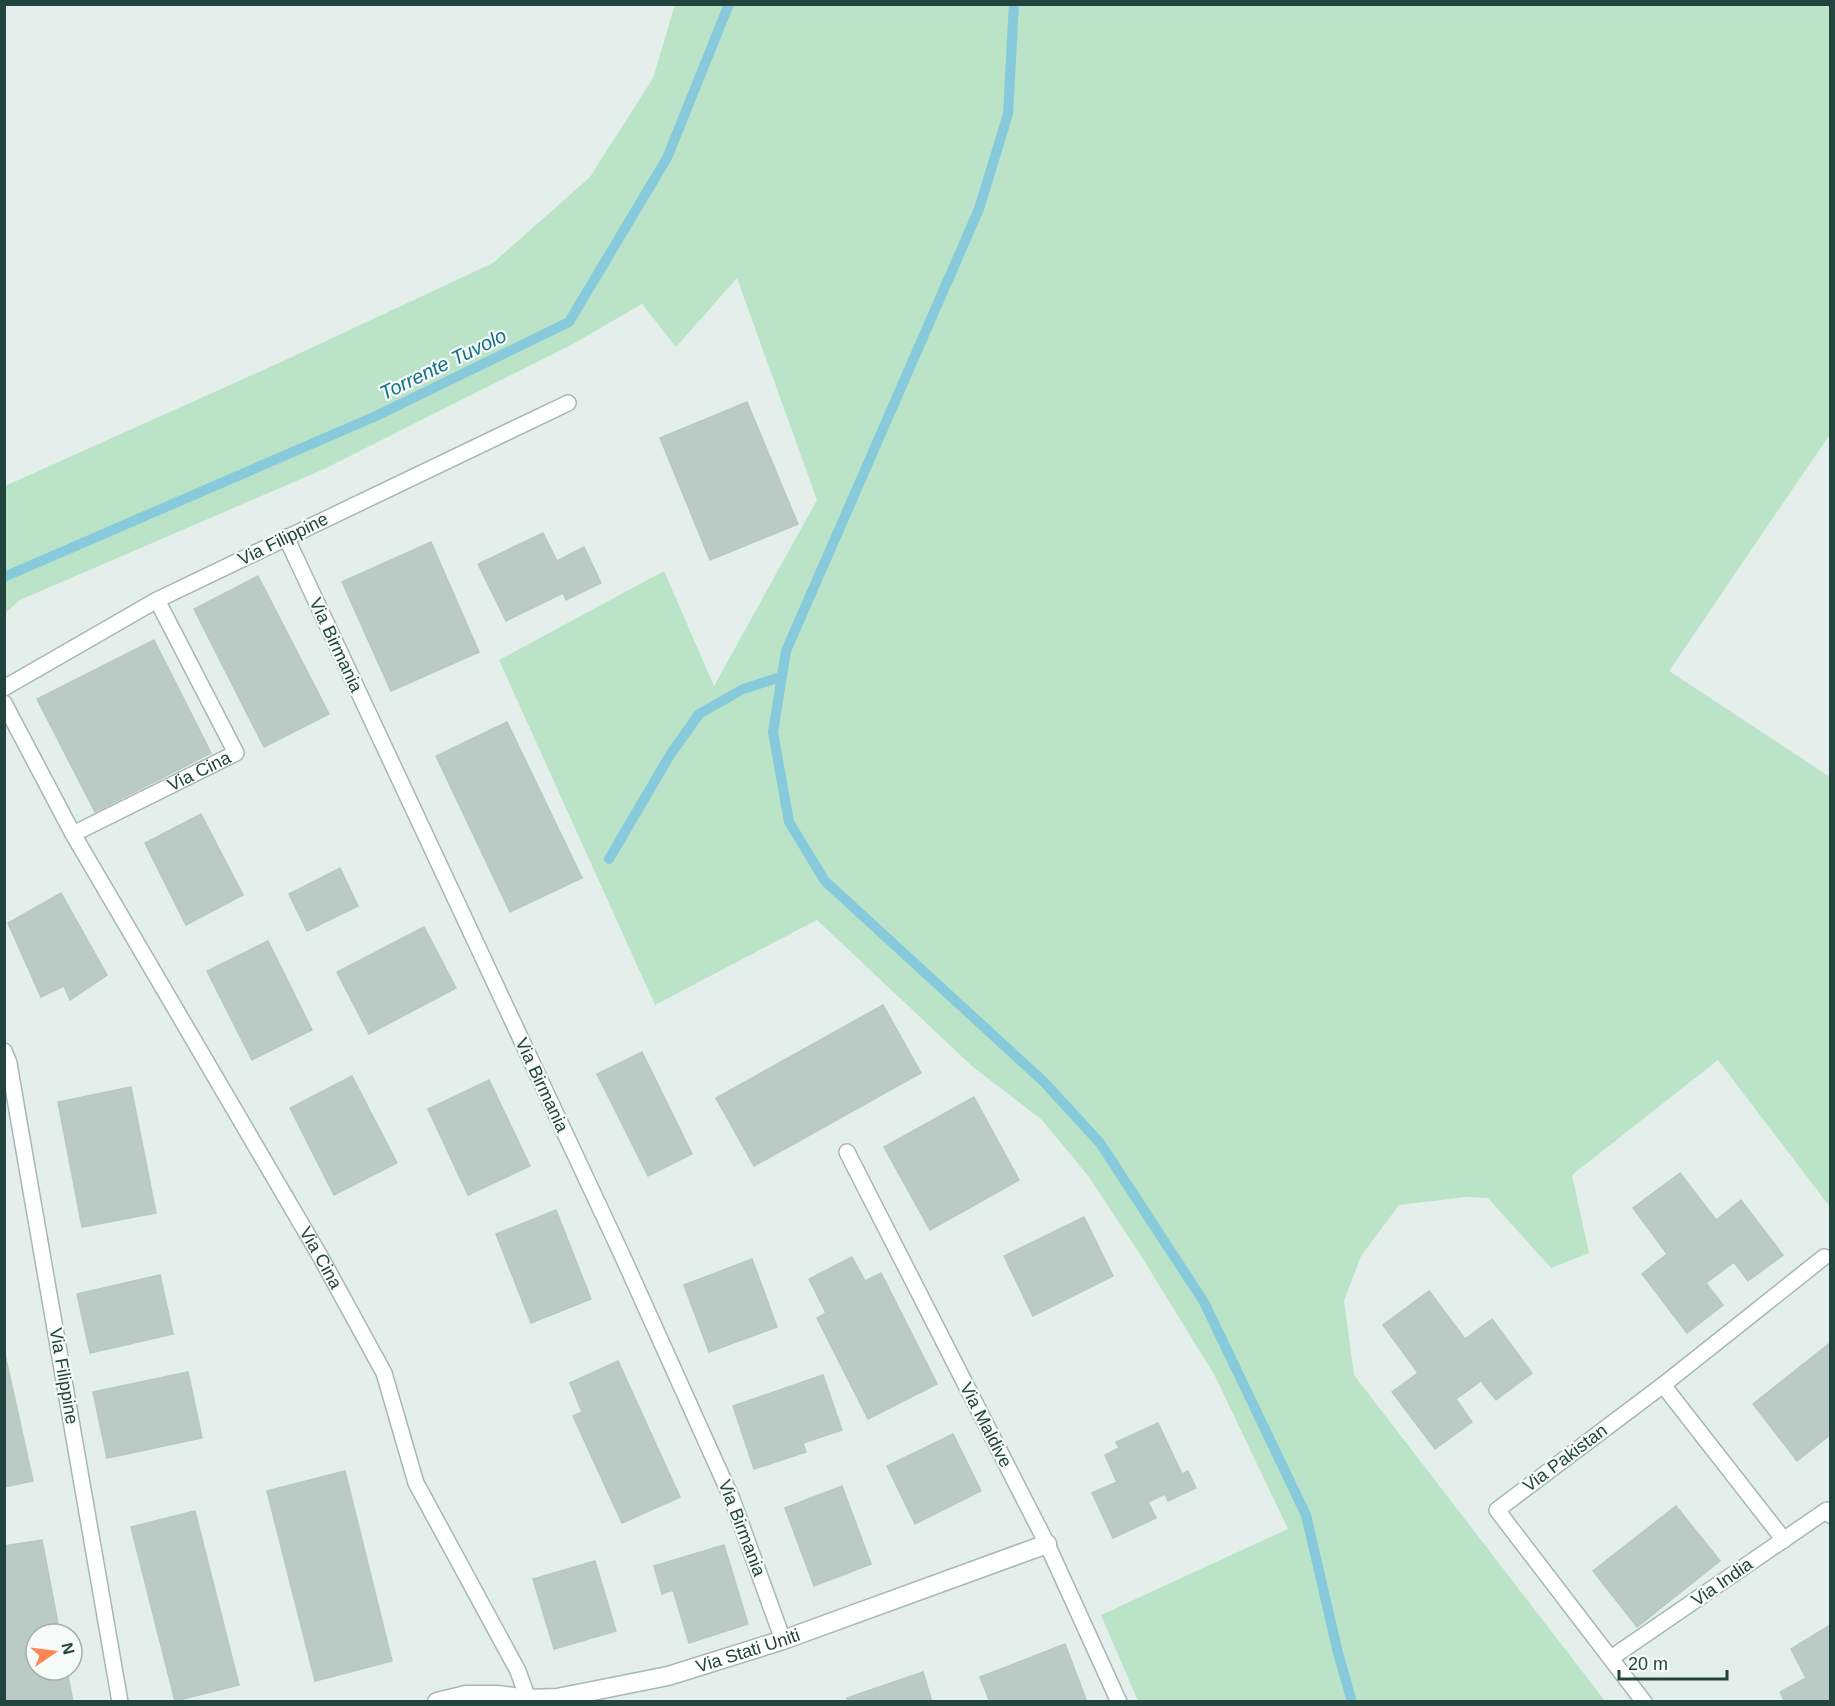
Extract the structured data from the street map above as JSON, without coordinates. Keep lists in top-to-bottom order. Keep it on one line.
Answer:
{"streets":{"street":["Via Stati Uniti"],"lane":["Via Filippine","Via Birmania","Via Cina","Via Maldive","Via Pakistan","Via India"]},"crossings":[["Via Filippine","Via Birmania"],["Via Filippine","Via Cina"],["Via Birmania","Via Stati Uniti"],["Via Cina","Via Stati Uniti"],["Via Maldive","Via Stati Uniti"],["Via Pakistan","Via India"]],"water":["Torrente Tuvolo"],"scale_bar":"20 m","north":"right"}
